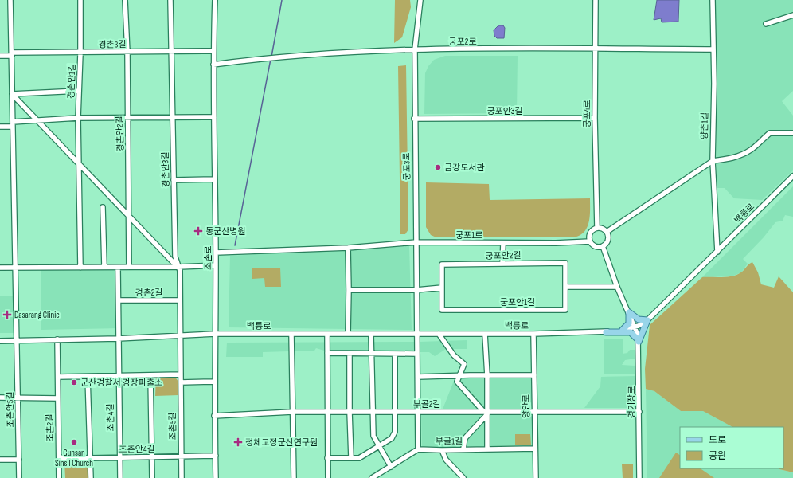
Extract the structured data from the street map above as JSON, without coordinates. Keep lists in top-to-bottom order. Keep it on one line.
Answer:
{"streets":{"street":["궁포2로","경촌3길","경촌안1길","궁포안3길","궁포4로","양촌1길","경촌안2길","궁포3로","경촌안3길","백릉로","궁포1로","궁포안2길","조촌로","경촌2길","궁포안1길","경기장로","부골2길","양안로","조촌안5길","조촌4길","조촌5길","조촌2길","부골1길","조촌안4길"]},"crossings":[["궁포2로","궁포4로"],["궁포2로","양촌1길"],["궁포2로","궁포3로"],["궁포2로","조촌로"],["경촌3길","경촌안1길"],["경촌3길","경촌안2길"],["경촌3길","경촌안3길"],["경촌3길","조촌로"],["경촌3길","조촌안5길"],["궁포안3길","궁포4로"],["궁포안3길","궁포3로"],["궁포4로","궁포1로"],["양촌1길","백릉로"],["궁포3로","백릉로"],["궁포3로","궁포1로"],["궁포3로","부골2길"],["궁포3로","부골1길"],["백릉로","조촌로"],["백릉로","경기장로"],["백릉로","양안로"],["백릉로","조촌안5길"],["백릉로","조촌4길"],["백릉로","조촌5길"],["백릉로","조촌2길"],["궁포1로","조촌로"],["궁포안2길","궁포안1길"],["조촌로","부골2길"],["조촌로","조촌안4길"],["경기장로","부골2길"],["부골2길","양안로"],["양안로","부골1길"],["조촌4길","조촌안4길"],["조촌5길","조촌안4길"],["조촌2길","조촌안4길"]],"places":{"other":["금강도서관","군산경찰서 경장파출소","Gunsan Sinsil Church"],"health":["동군산병원","Dasarang Clinic","정체교정군산연구원"]},"legend":["도로","공원"]}
